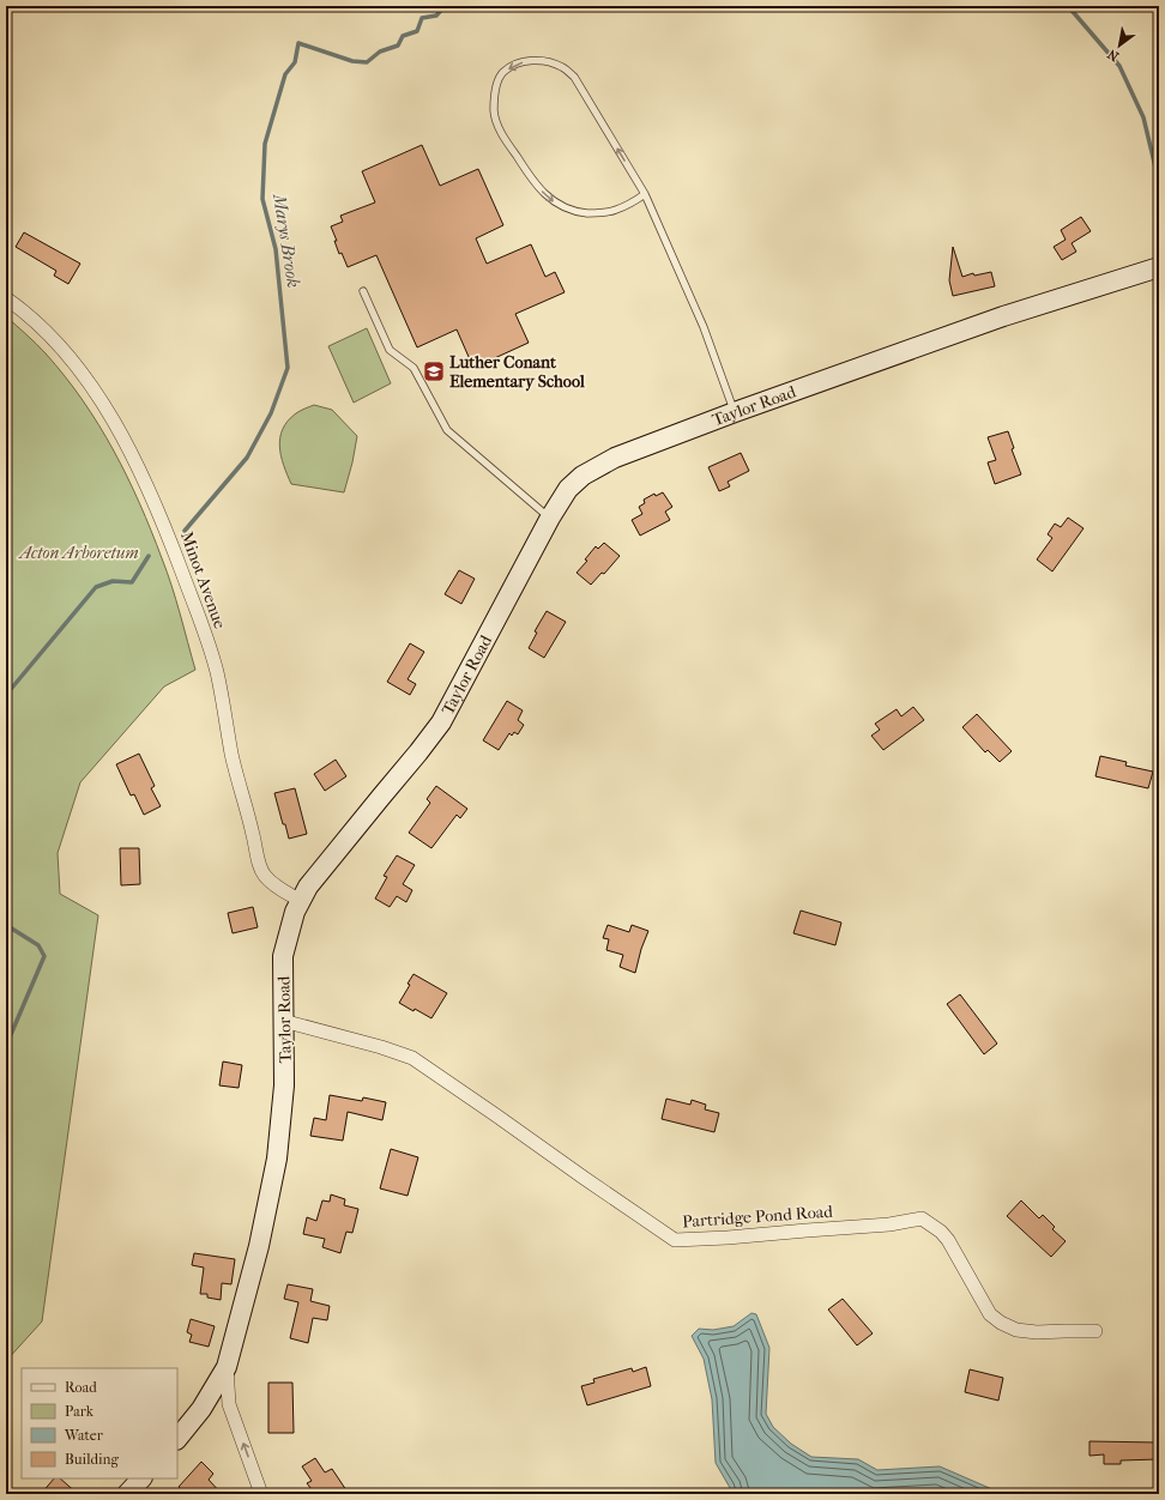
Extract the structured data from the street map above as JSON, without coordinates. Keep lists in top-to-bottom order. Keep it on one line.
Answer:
{"streets":{"street":["Taylor Road","Minot Avenue","Partridge Pond Road"]},"crossings":[["Taylor Road","Minot Avenue"],["Taylor Road","Partridge Pond Road"]],"water":["Marys Brook"],"parks":["Acton Arboretum"],"places":{"school or university":["Luther Conant Elementary School"]},"legend":["Road","Park","Water","Building"],"north":"bottom left"}
